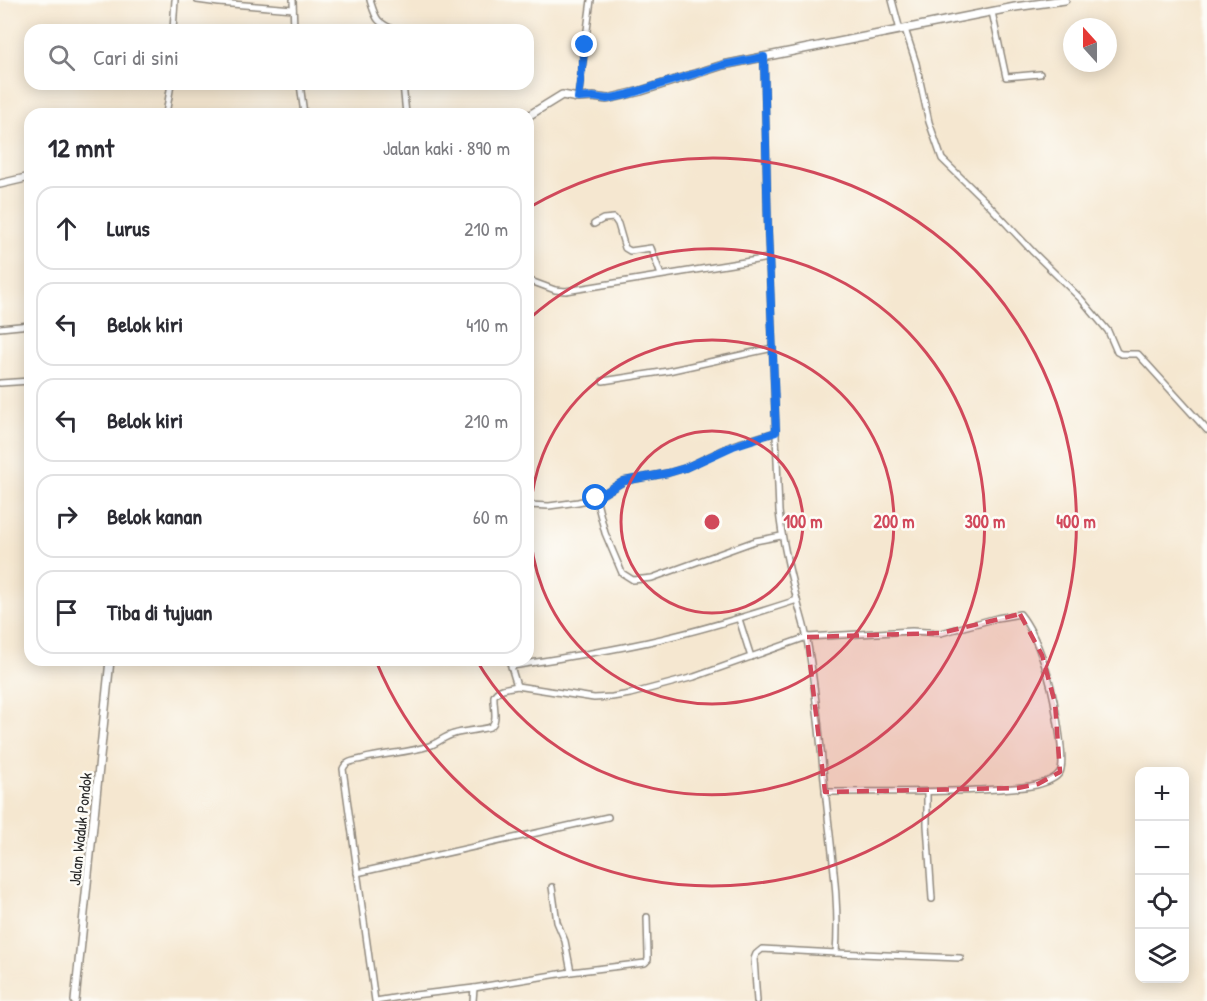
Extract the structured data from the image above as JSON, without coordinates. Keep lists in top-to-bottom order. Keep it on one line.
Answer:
{"streets":{"street":["Jalan Waduk Pondok"]},"north":"top","page":{"search":"Cari di sini","heading":["12 mnt","Jalan kaki · 890 m"],"list":[["Lurus","210 m"],["Belok kiri","410 m"],["Belok kiri","210 m"],["Belok kanan","60 m"],"Tiba di tujuan"],"map_buttons":["+","−"]},"rings":["100 m","200 m","300 m","400 m"]}
